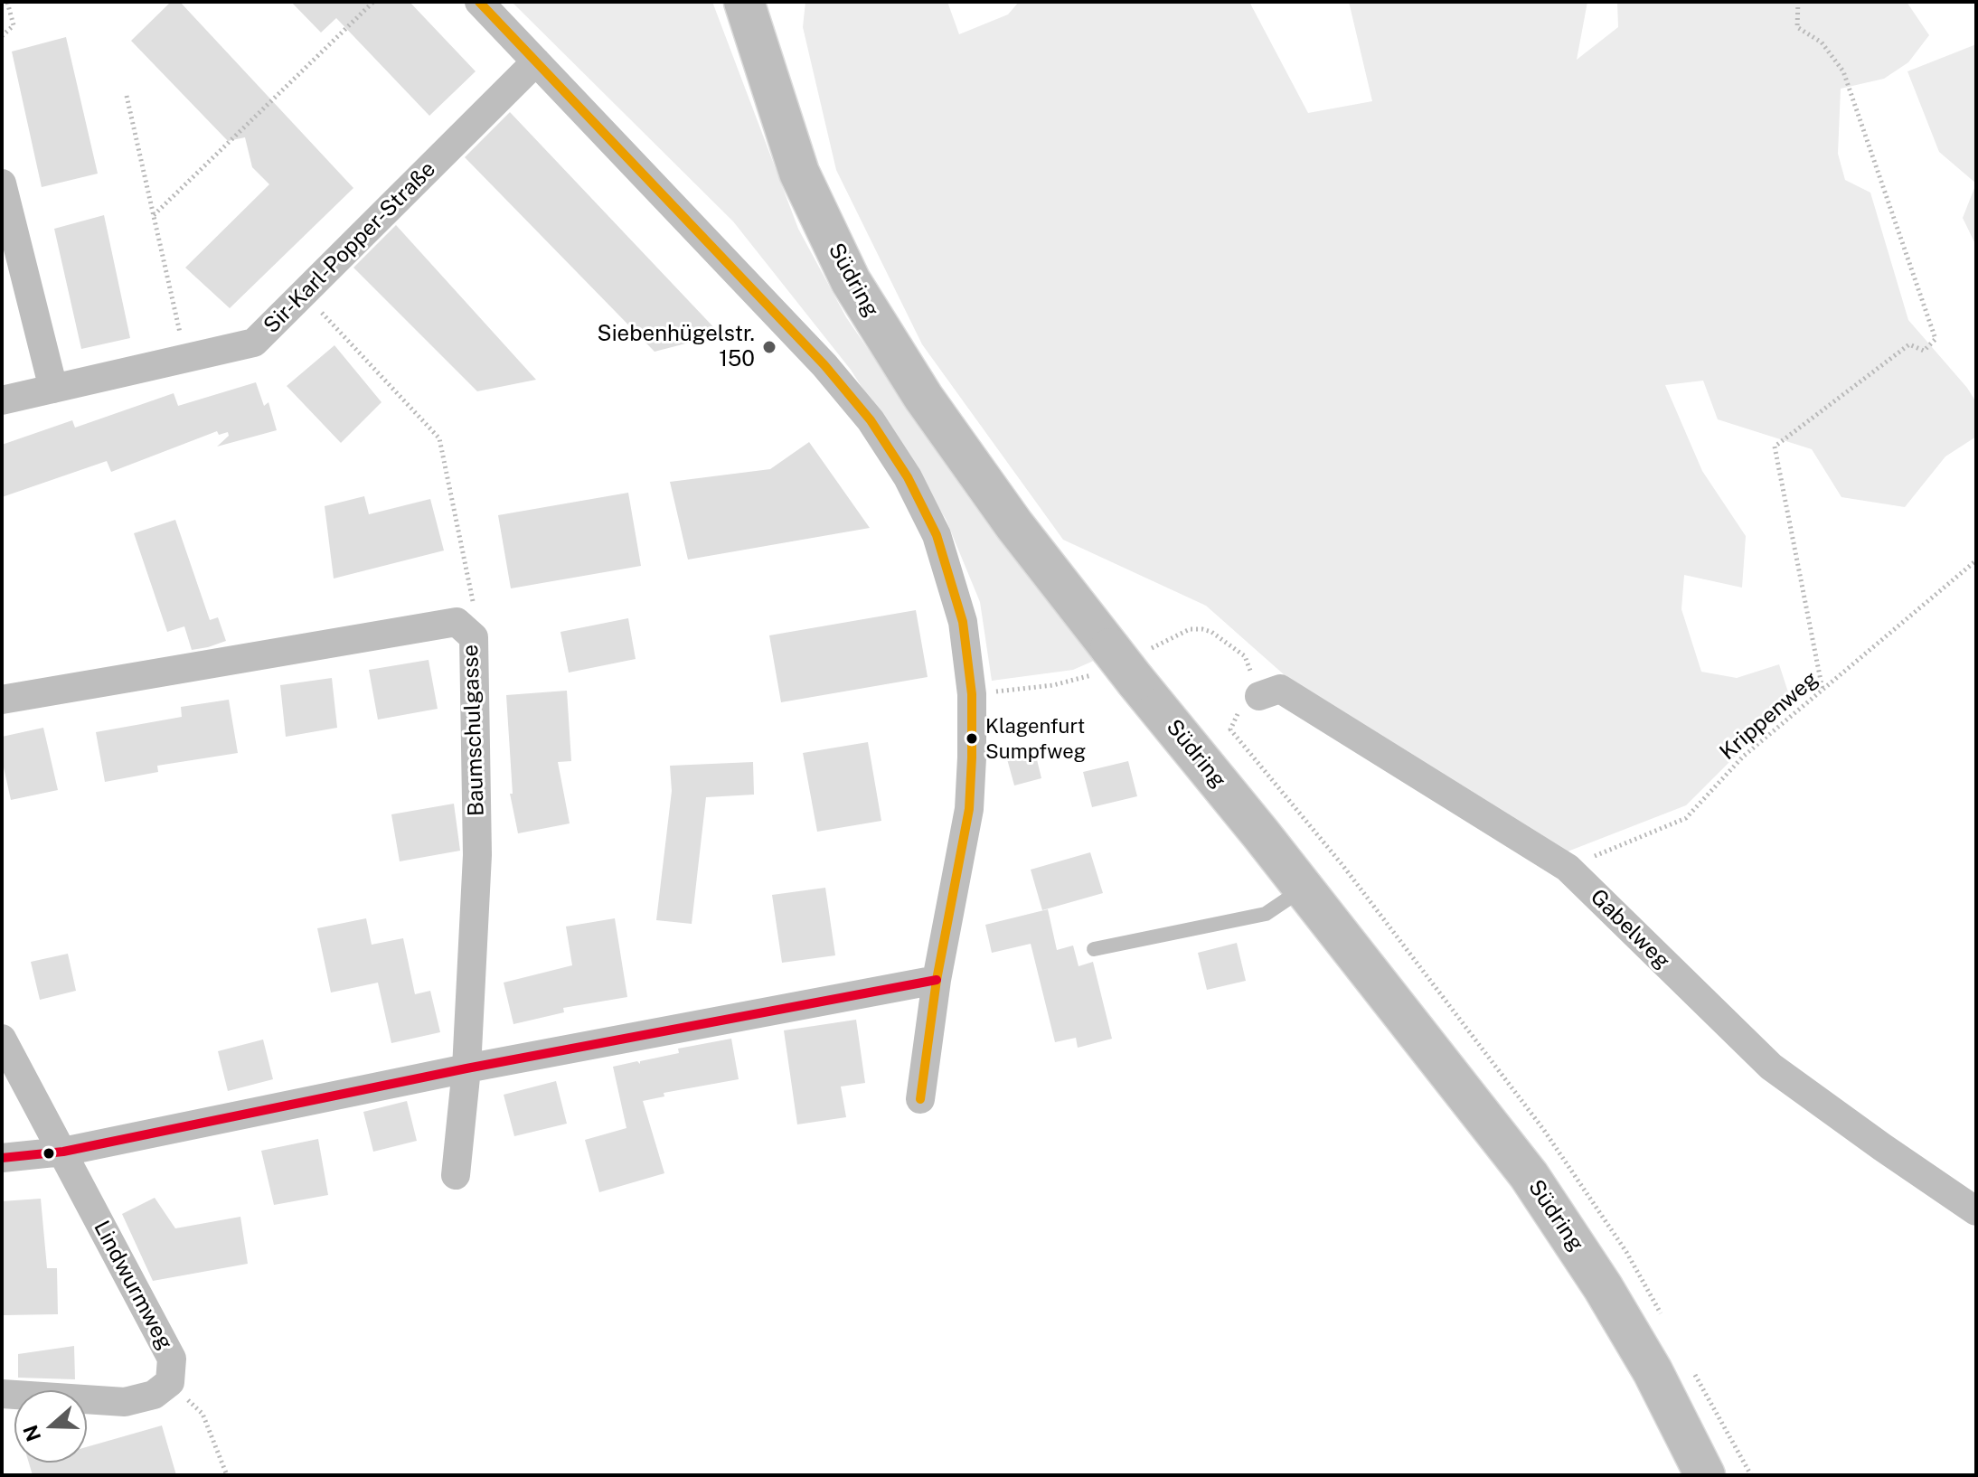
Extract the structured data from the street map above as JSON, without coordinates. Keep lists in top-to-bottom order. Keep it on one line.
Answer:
{"streets":{"main road":["Südring"],"street":["Sir-Karl-Popper-Straße","Baumschulgasse","Gabelweg","Lindwurmweg"],"path":["Krippenweg"]},"crossings":[["Krippenweg","Gabelweg"]],"places":["Siebenhügelstr. 150","Klagenfurt Sumpfweg"],"north":"left"}
